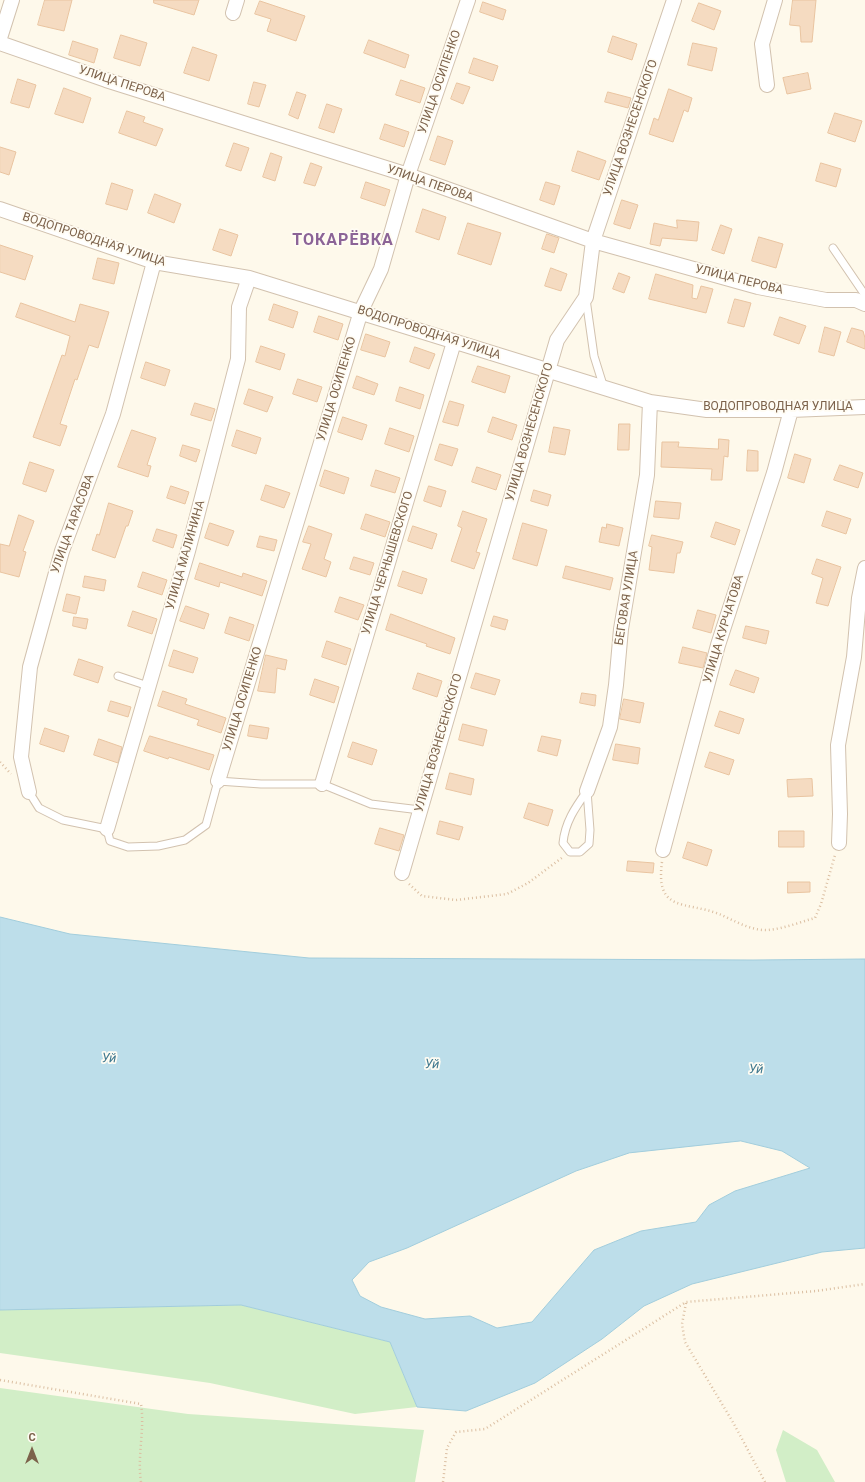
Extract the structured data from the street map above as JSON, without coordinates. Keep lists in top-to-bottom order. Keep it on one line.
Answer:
{"streets":{"street":["УЛИЦА ОСИПЕНКО","УЛИЦА ПЕРОВА","УЛИЦА ВОЗНЕСЕНСКОГО","ВОДОПРОВОДНАЯ УЛИЦА","УЛИЦА ТАРАСОВА","УЛИЦА МАЛИНИНА","УЛИЦА ЧЕРНЫШЕВСКОГО","БЕГОВАЯ УЛИЦА","УЛИЦА КУРЧАТОВА"]},"crossings":[["УЛИЦА ОСИПЕНКО","УЛИЦА ПЕРОВА"],["УЛИЦА ОСИПЕНКО","ВОДОПРОВОДНАЯ УЛИЦА"],["УЛИЦА ПЕРОВА","УЛИЦА ВОЗНЕСЕНСКОГО"],["УЛИЦА ВОЗНЕСЕНСКОГО","ВОДОПРОВОДНАЯ УЛИЦА"],["ВОДОПРОВОДНАЯ УЛИЦА","УЛИЦА ТАРАСОВА"],["ВОДОПРОВОДНАЯ УЛИЦА","УЛИЦА МАЛИНИНА"],["ВОДОПРОВОДНАЯ УЛИЦА","УЛИЦА ЧЕРНЫШЕВСКОГО"],["ВОДОПРОВОДНАЯ УЛИЦА","БЕГОВАЯ УЛИЦА"],["ВОДОПРОВОДНАЯ УЛИЦА","УЛИЦА КУРЧАТОВА"]],"districts":["ТОКАРЁВКА"],"water":["Уй"],"north":"top"}
